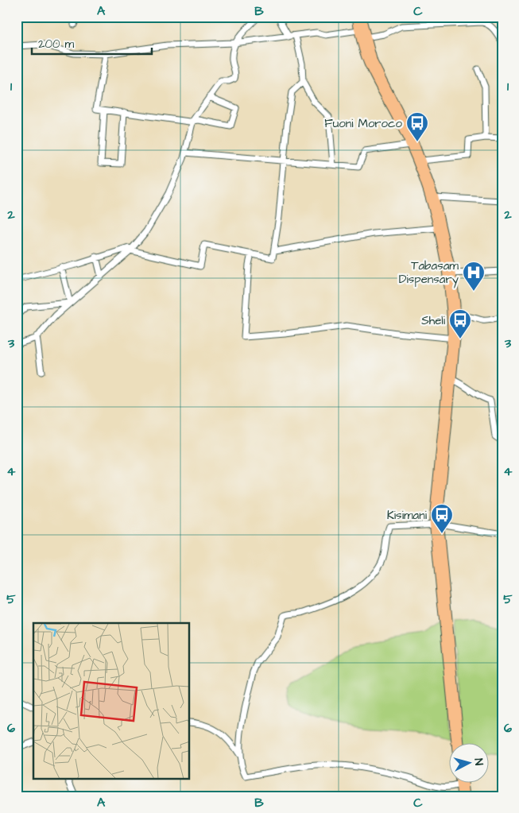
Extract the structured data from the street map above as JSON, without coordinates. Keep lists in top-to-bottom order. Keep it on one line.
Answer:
{"places":{"bus stop":["Fuoni Moroco","Sheli","Kisimani"],"hospital":["Tabasam Dispensary"]},"scale_bar":"200 m","north":"right","grid":{"columns":["A","B","C"],"rows":["1","2","3","4","5","6"]}}
